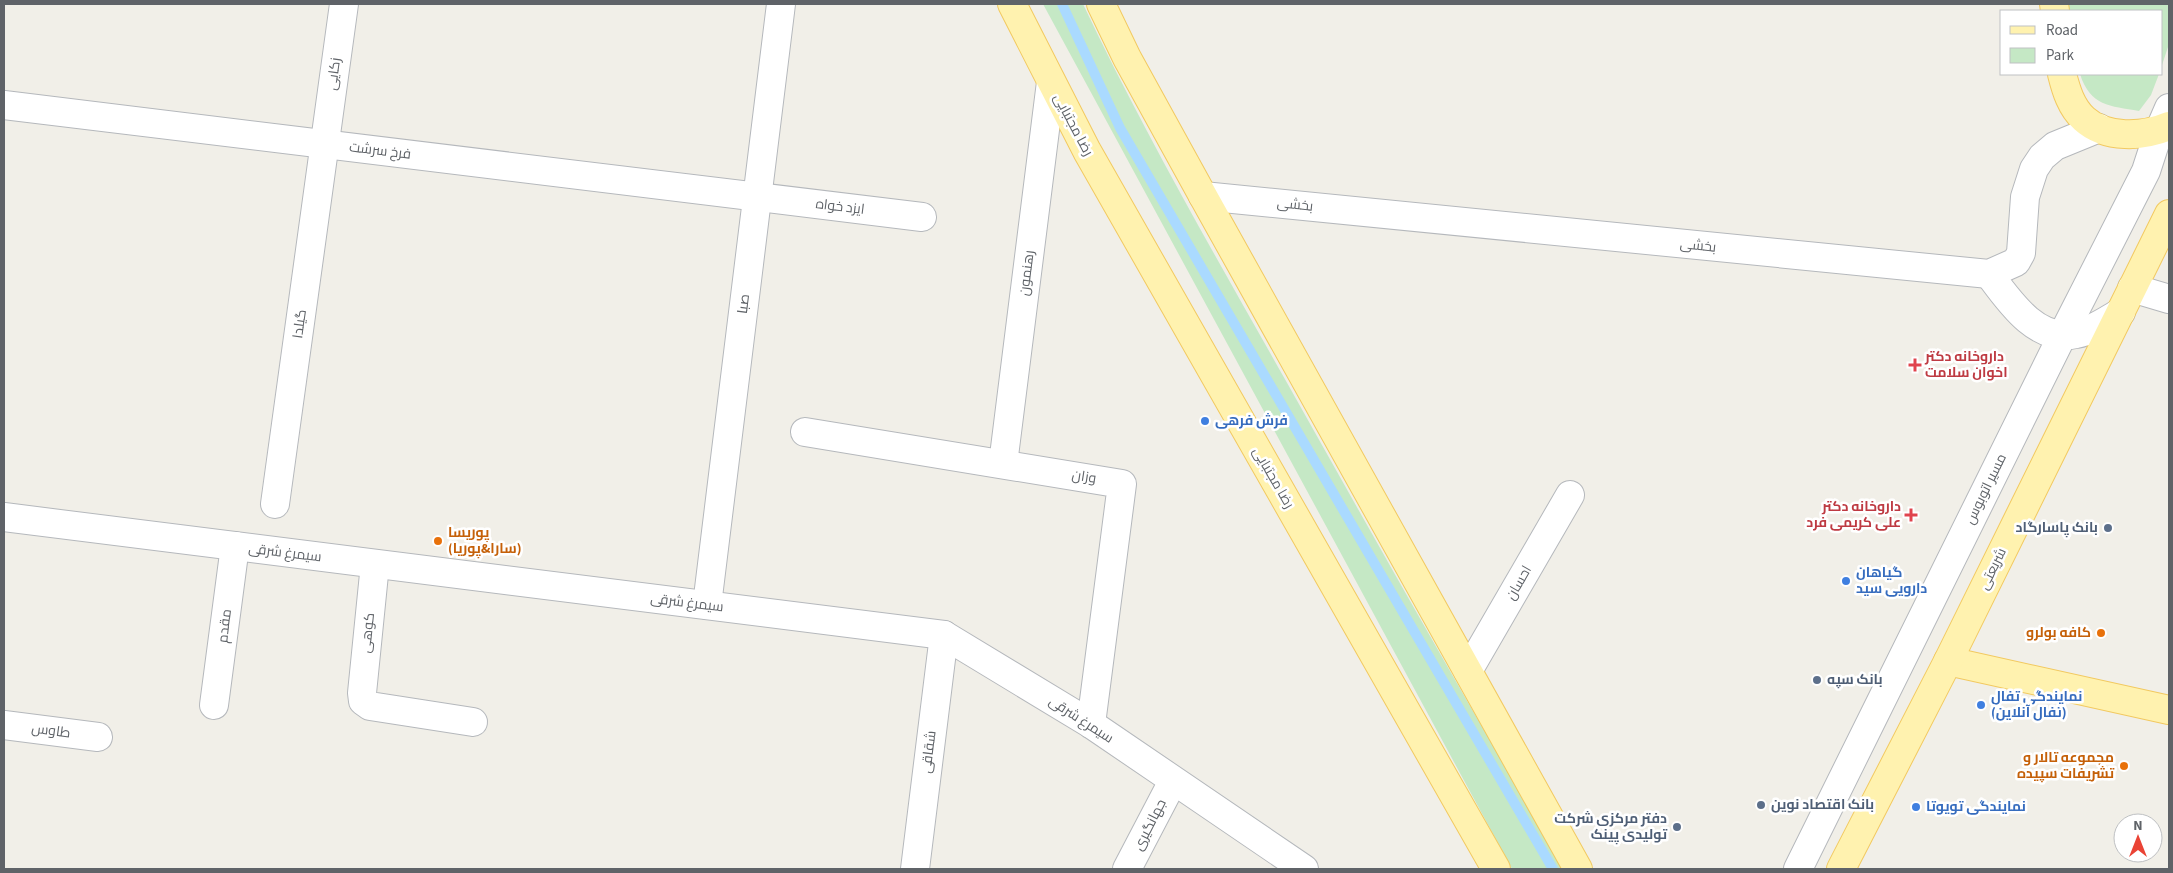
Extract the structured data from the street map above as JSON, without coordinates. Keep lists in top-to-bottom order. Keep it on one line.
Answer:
{"streets":{"main road":["رضا مجتبایی","شریعتی"],"street":["زکایی","فرخ سرشت","بخشی","ایزد خواه","رهنمون","صبا","گیلدا","وزان","مسیر اتوبوس","سیمرغ شرقی","احسان","مقدم","کوهی","طاوس","شقاقی","جهانگیری"]},"crossings":[["زکایی","فرخ سرشت"],["زکایی","گیلدا"],["رضا مجتبایی","رهنمون"],["فرخ سرشت","ایزد خواه"],["فرخ سرشت","صبا"],["فرخ سرشت","گیلدا"],["ایزد خواه","صبا"],["رهنمون","وزان"],["صبا","سیمرغ شرقی"],["وزان","سیمرغ شرقی"],["سیمرغ شرقی","مقدم"],["سیمرغ شرقی","کوهی"],["سیمرغ شرقی","شقاقی"],["سیمرغ شرقی","جهانگیری"]],"places":{"health":["داروخانه دکتر اخوان سلامت","داروخانه دکتر علی کریمی فرد"],"other":["فرش فرهی","بانک پاسارگاد","پوریسا (سارا&پوریا)","گیاهان دارویی سید","کافه بولرو","بانک سپه","نمایندگی تفال (تفال آنلاین)","مجموعه تالار و تشریفات سپیده","بانک اقتصاد نوین","نمایندگی تویوتا","دفتر مرکزی شرکت تولیدی پینک"]},"legend":["Road","Park"],"north":"top"}
